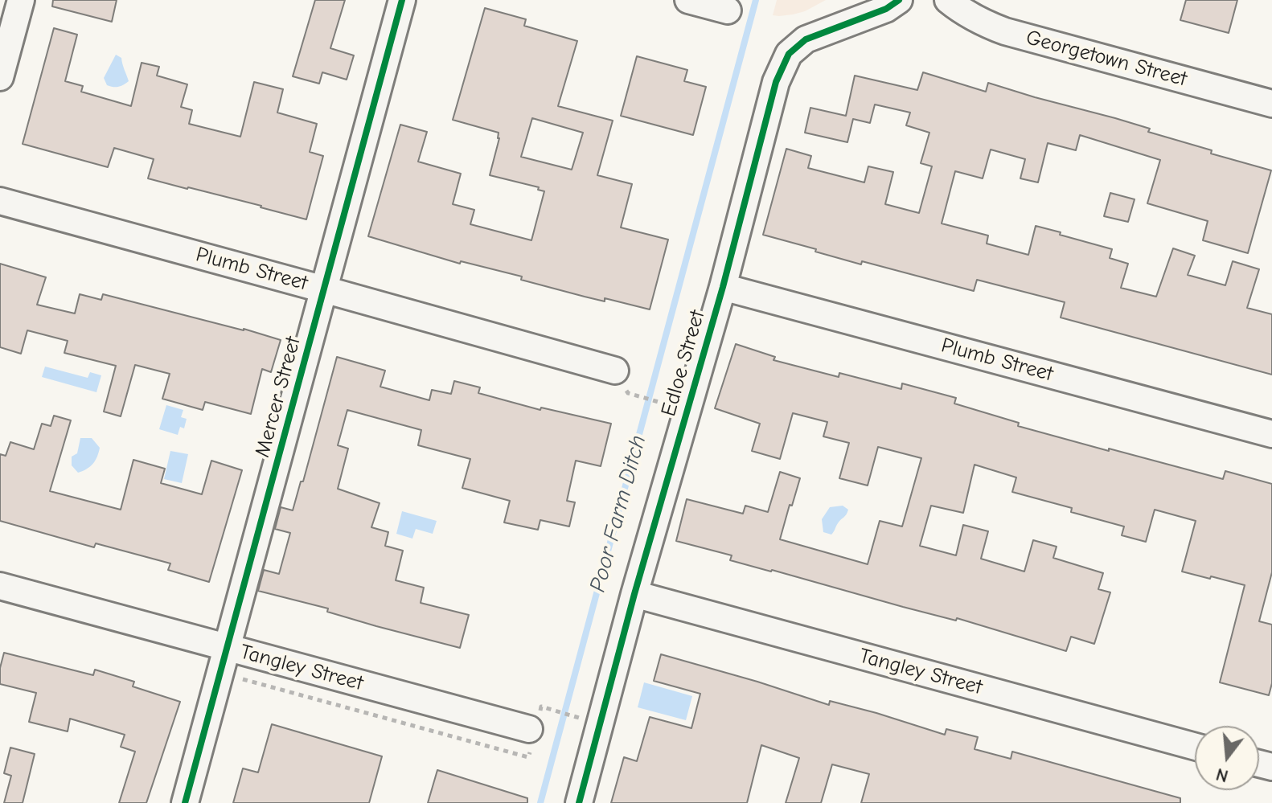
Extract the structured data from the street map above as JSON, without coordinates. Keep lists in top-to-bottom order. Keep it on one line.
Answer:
{"streets":{"street":["Georgetown Street","Plumb Street","Edloe Street","Mercer Street","Tangley Street"]},"crossings":[["Plumb Street","Edloe Street"],["Plumb Street","Mercer Street"],["Edloe Street","Tangley Street"],["Mercer Street","Tangley Street"]],"water":["Poor Farm Ditch"],"north":"bottom"}
